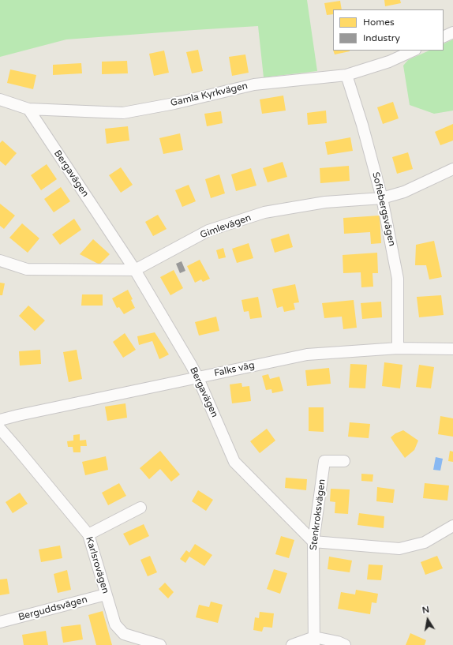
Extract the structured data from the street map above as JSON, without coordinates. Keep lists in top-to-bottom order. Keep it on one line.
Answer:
{"streets":{"street":["Gamla Kyrkvägen","Bergavägen","Sofiebergsvägen","Gimlevägen","Falks väg","Stenkroksvägen","Karlsrovägen","Berguddsvägen"]},"crossings":[["Gamla Kyrkvägen","Bergavägen"],["Gamla Kyrkvägen","Sofiebergsvägen"],["Bergavägen","Gimlevägen"],["Bergavägen","Falks väg"],["Bergavägen","Stenkroksvägen"],["Sofiebergsvägen","Gimlevägen"],["Sofiebergsvägen","Falks väg"],["Karlsrovägen","Berguddsvägen"]],"legend":["Homes","Industry"],"north":"top"}
